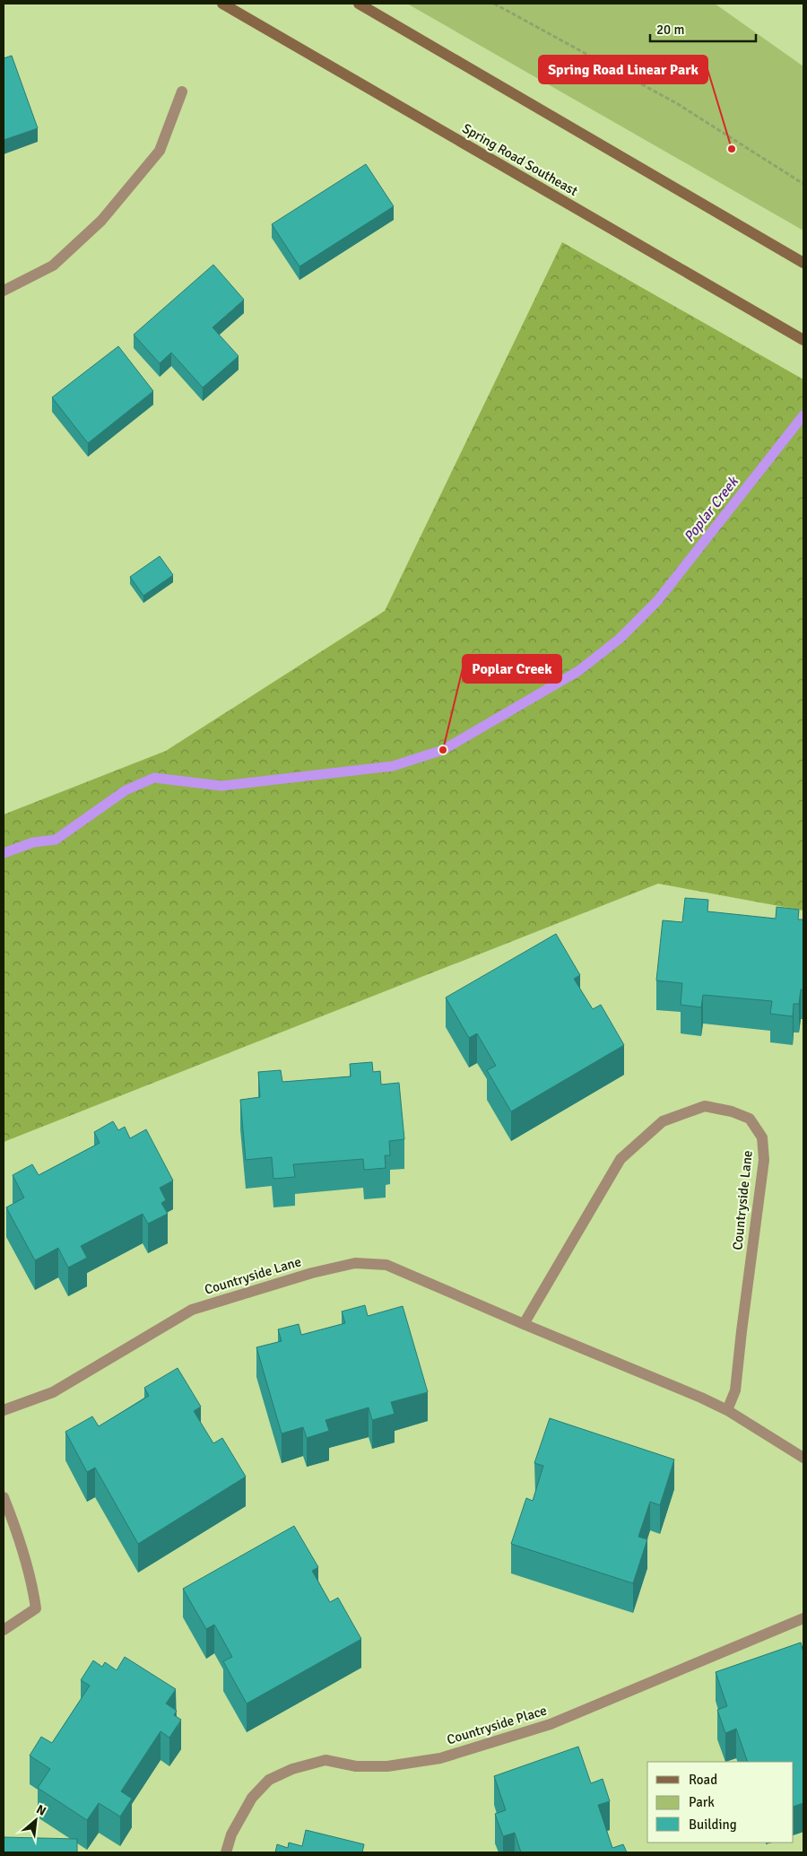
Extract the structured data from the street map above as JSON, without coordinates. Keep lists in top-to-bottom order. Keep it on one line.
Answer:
{"streets":{"main road":["Spring Road Southeast"],"street":["Countryside Lane","Countryside Place"]},"water":["Poplar Creek"],"places":["Spring Road Linear Park","Poplar Creek"],"legend":["Road","Park","Building"],"scale_bar":"20 m","north":"top right"}
